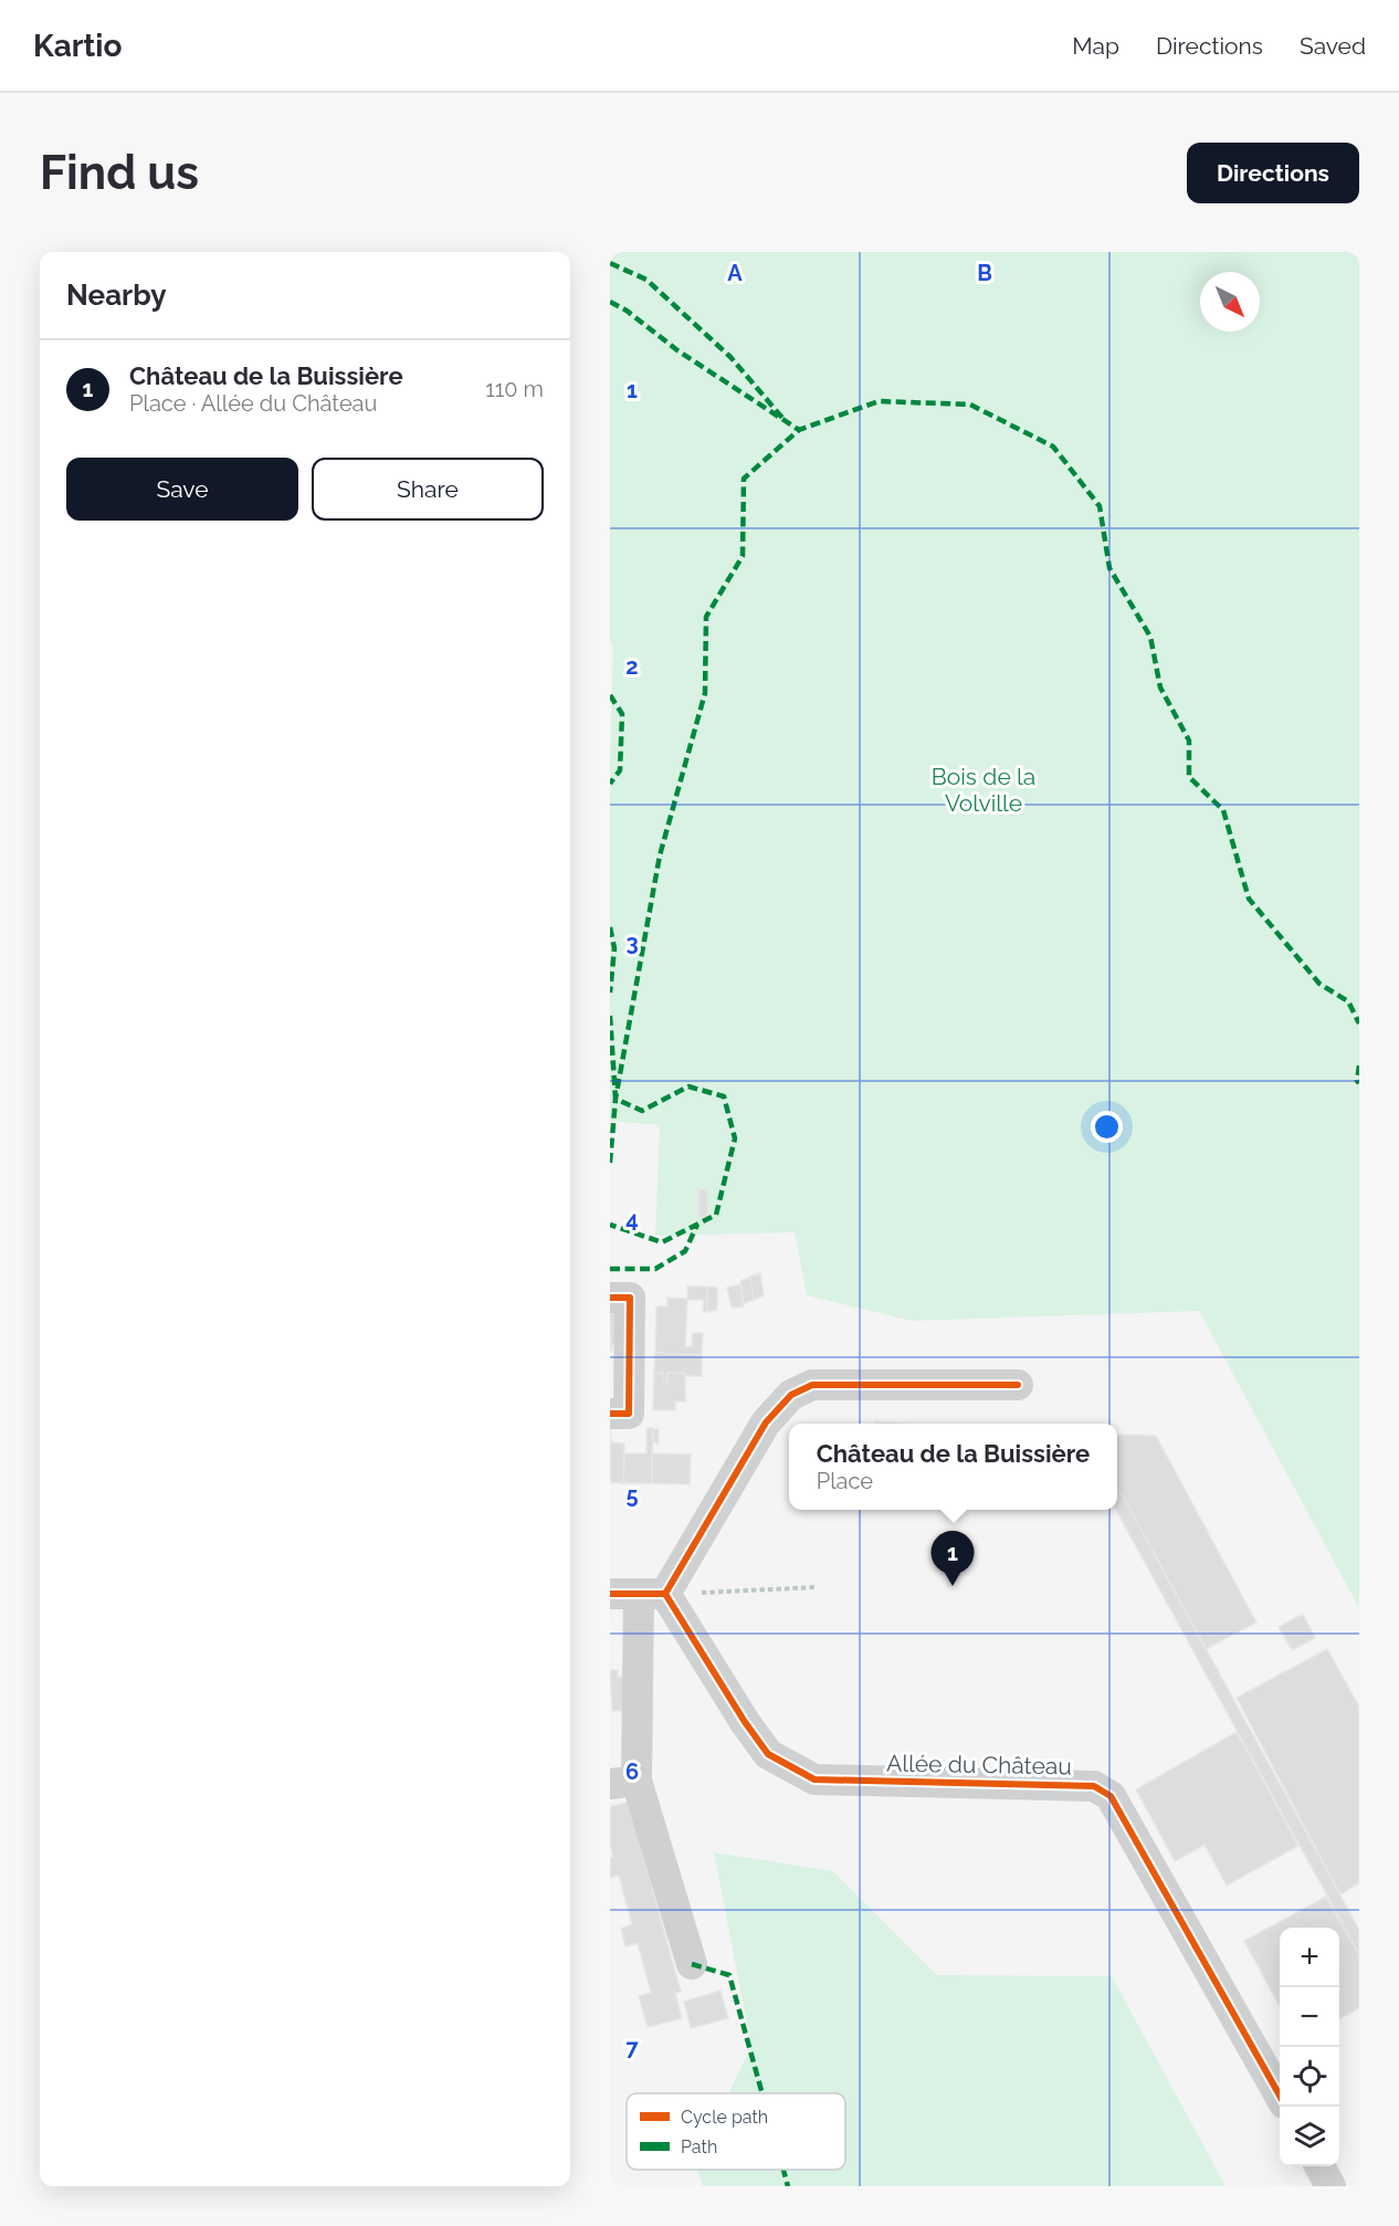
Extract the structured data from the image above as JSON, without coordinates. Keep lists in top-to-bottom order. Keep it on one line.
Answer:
{"streets":{"street":["Allée du Château"]},"parks":["Bois de la Volville"],"legend":["Cycle path","Path"],"north":"bottom right","page":{"header":"Kartio","nav":["Map","Directions","Saved"],"buttons":["Directions",["Save","Share"]],"title":"Find us","heading":"Nearby","list":[{"mark":"1","name":"Château de la Buissière","note":"Place · Allée du Château","value":"110 m"}],"popup":["Château de la Buissière","Place"],"pins":"1","map_buttons":["+","−"]},"grid":{"columns":["A","B"],"rows":["1","2","3","4","5","6","7"]}}
